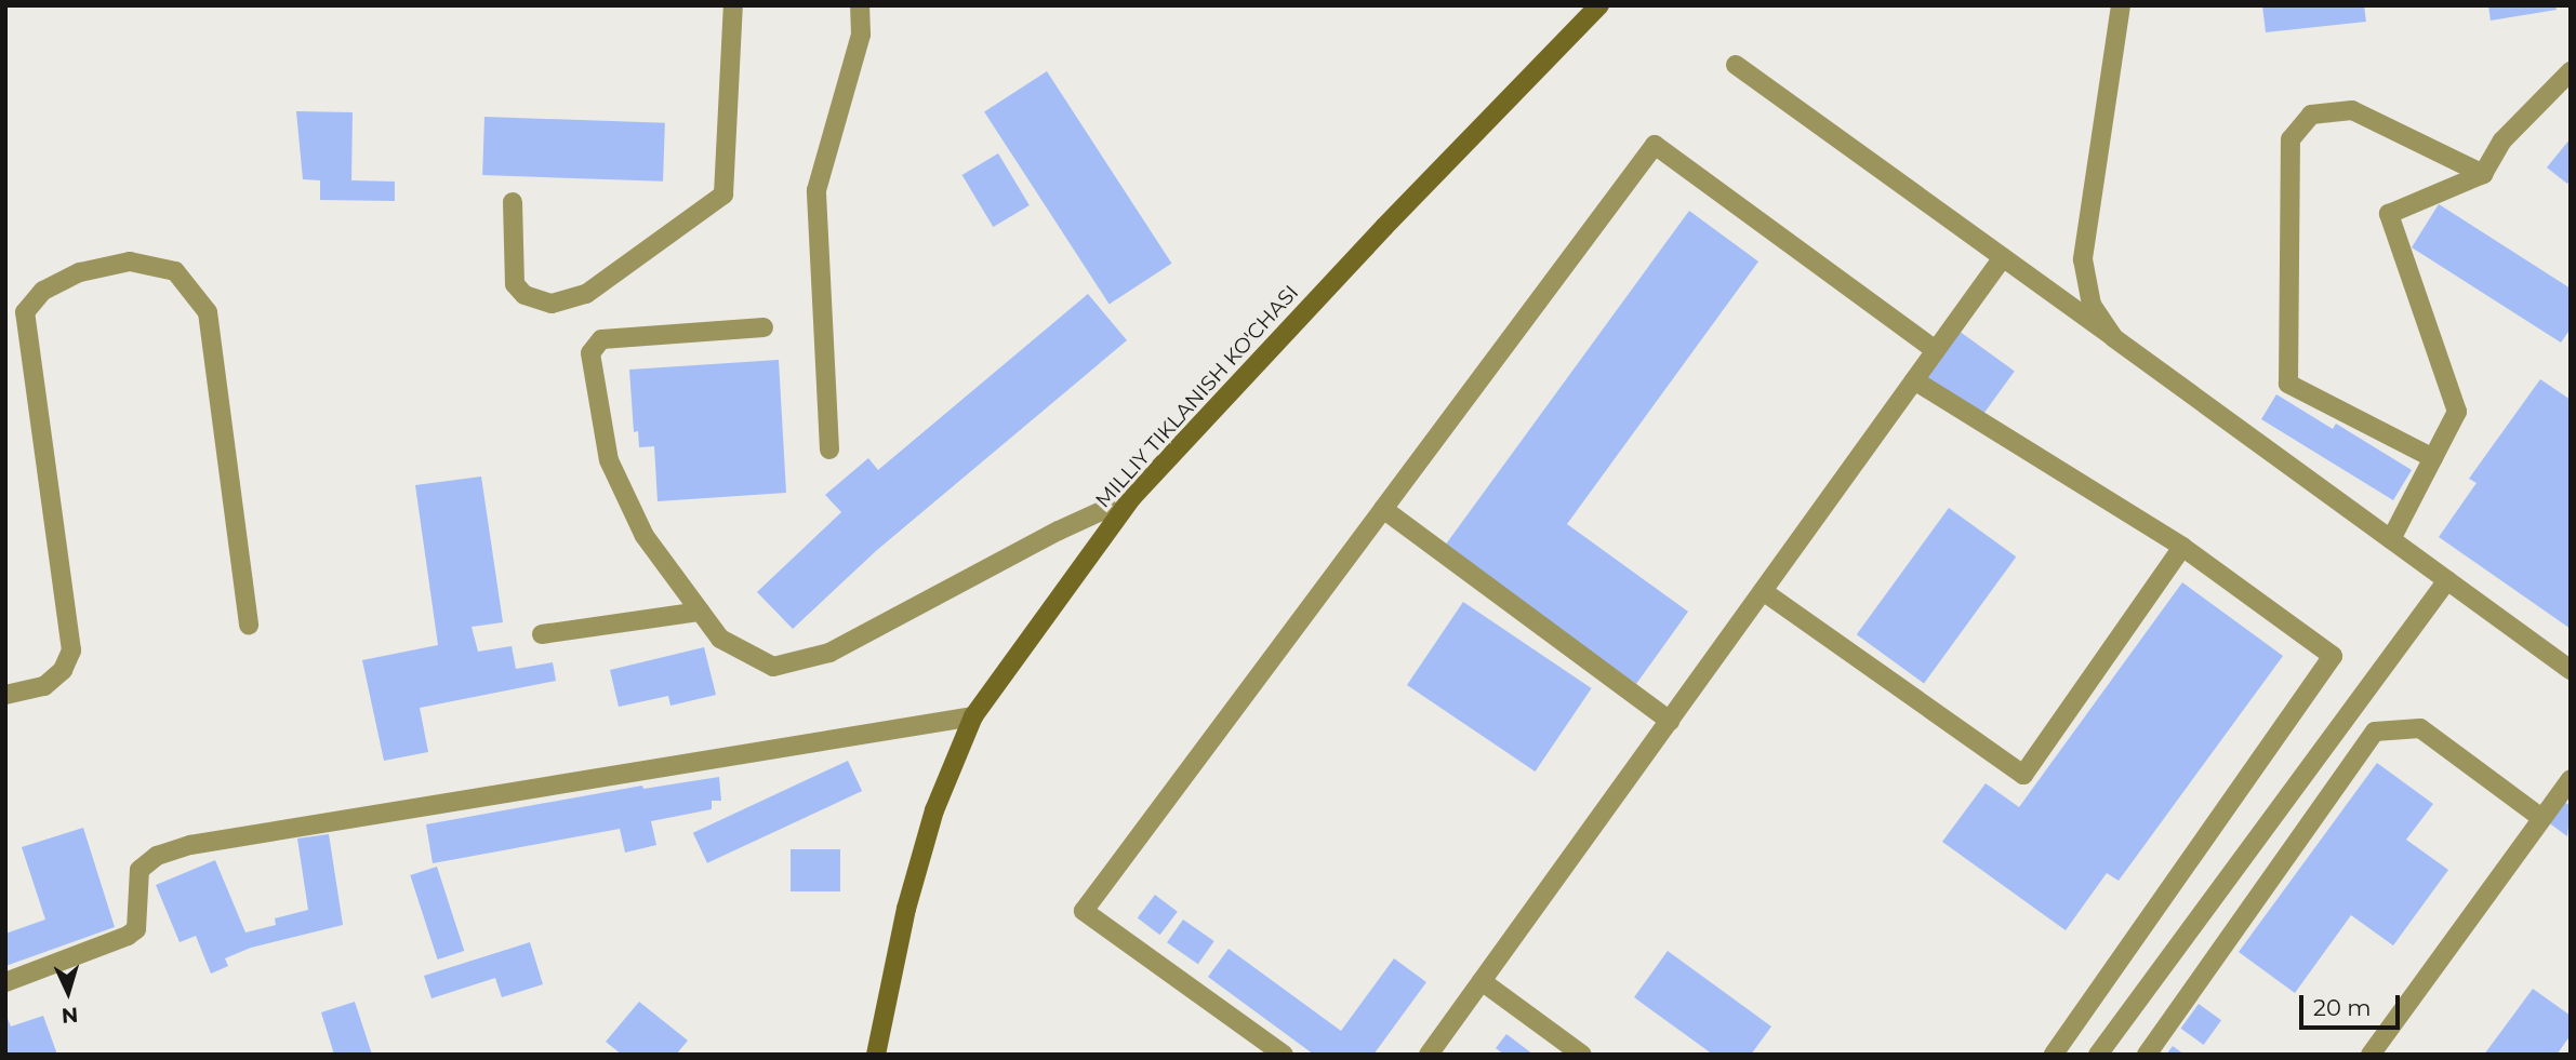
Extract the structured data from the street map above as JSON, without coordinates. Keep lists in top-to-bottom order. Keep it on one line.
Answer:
{"streets":{"main road":["MILLIY TIKLANISH KO'CHASI"]},"scale_bar":"20 m","north":"bottom"}
